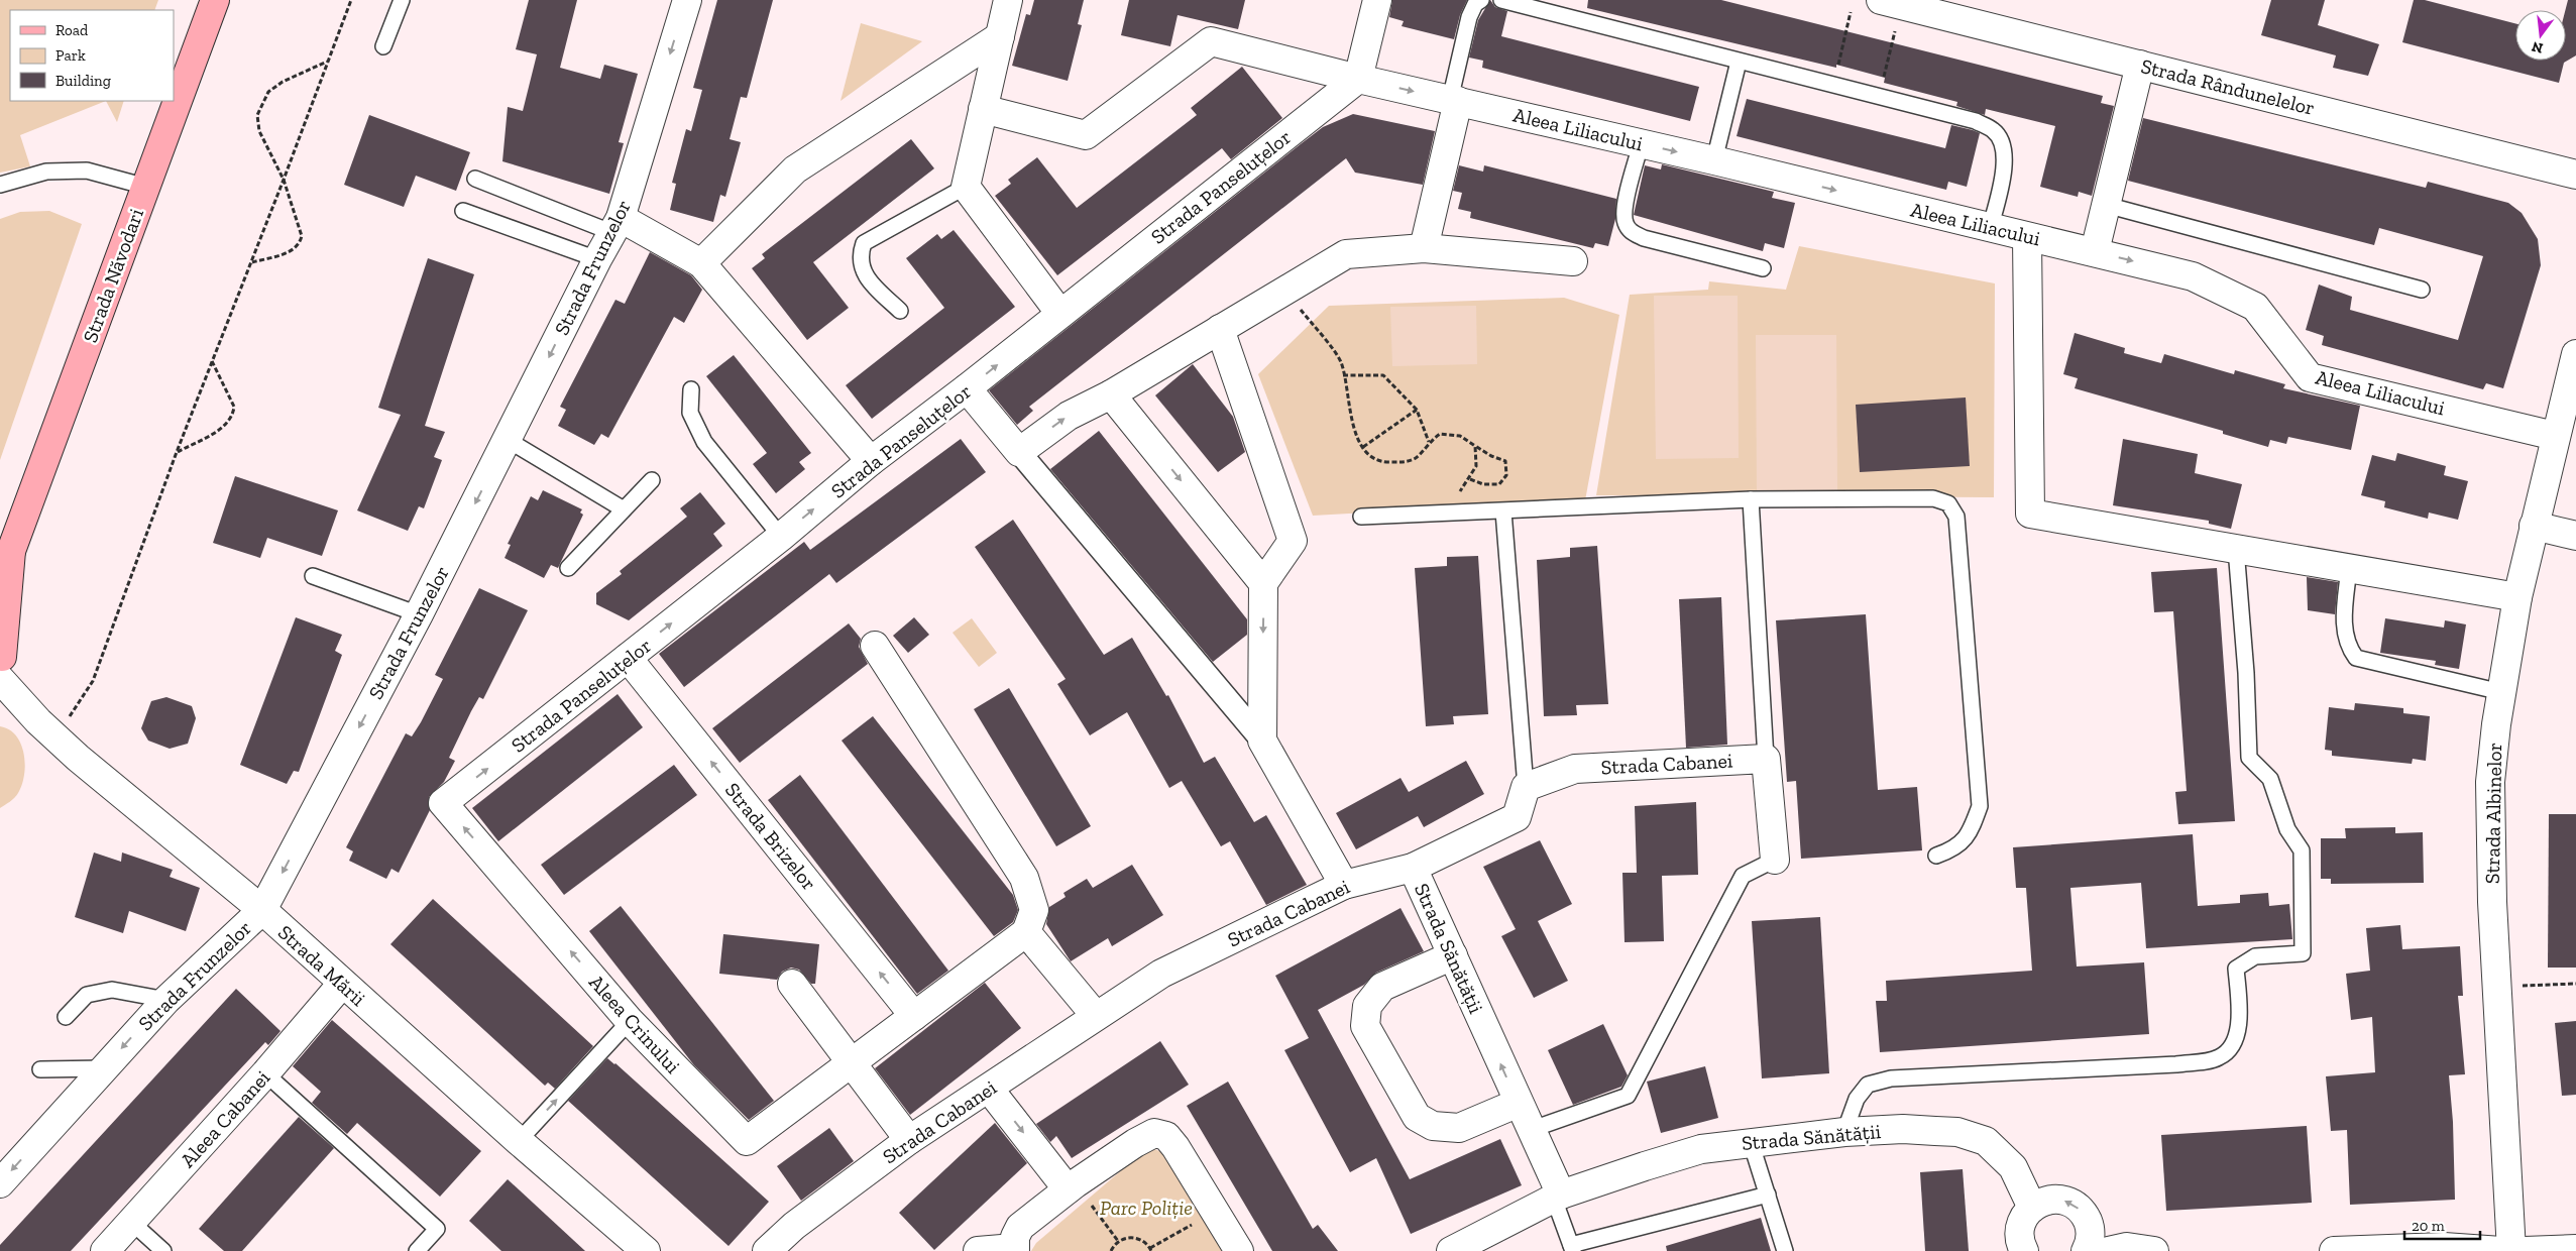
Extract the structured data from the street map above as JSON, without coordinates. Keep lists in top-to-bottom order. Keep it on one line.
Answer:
{"streets":{"main road":["Strada Năvodari"],"street":["Strada Rândunelelor","Aleea Liliacului","Strada Panseluțelor","Strada Frunzelor","Strada Cabanei","Strada Albinelor","Strada Brizelor","Strada Sănătății","Strada Mării","Aleea Crinului","Aleea Cabanei"]},"crossings":[["Aleea Liliacului","Strada Panseluțelor"],["Aleea Liliacului","Strada Albinelor"],["Strada Panseluțelor","Strada Brizelor"],["Strada Panseluțelor","Aleea Crinului"],["Strada Frunzelor","Strada Mării"],["Strada Năvodari","Strada Mării"],["Strada Cabanei","Strada Sănătății"],["Strada Mării","Aleea Cabanei"]],"one_way":["Aleea Liliacului","Strada Panseluțelor","Strada Frunzelor","Aleea Crinului"],"parks":["Parc Poliție"],"legend":["Road","Park","Building"],"scale_bar":"20 m","north":"bottom"}
